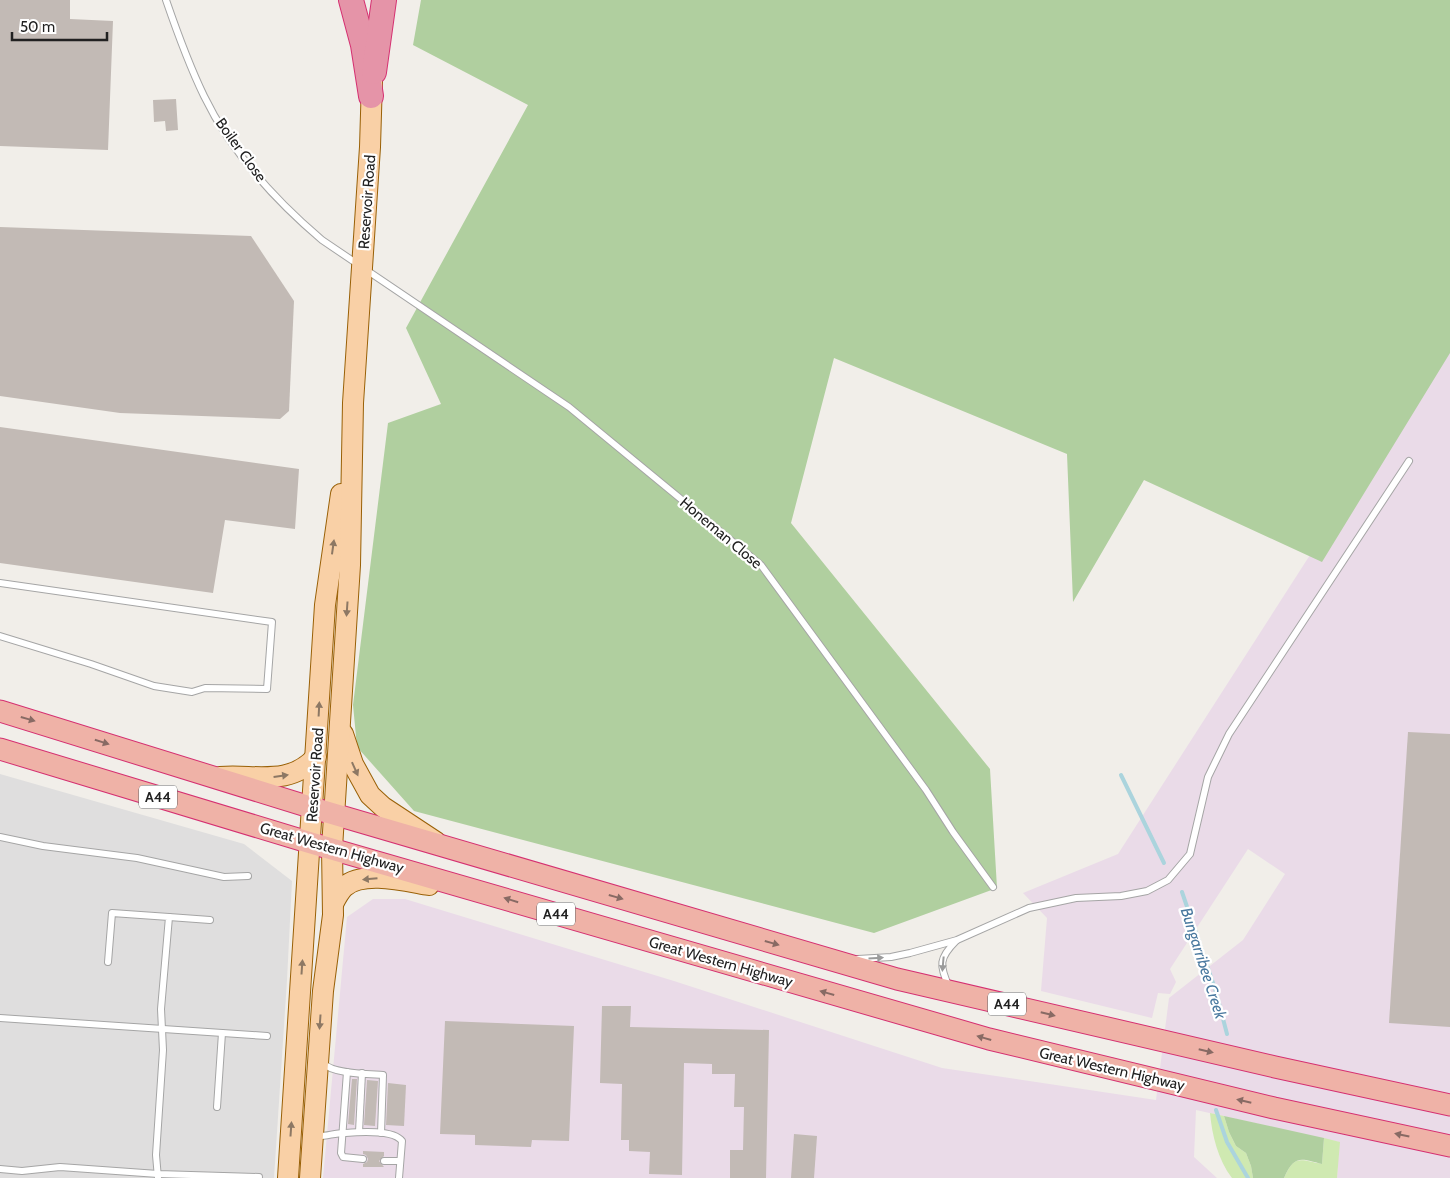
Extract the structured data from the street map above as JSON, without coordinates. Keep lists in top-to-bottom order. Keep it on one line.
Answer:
{"streets":{"highway":["A44","Great Western Highway"],"main road":["Reservoir Road"],"lane":["Boiler Close","Honeman Close"]},"crossings":[["Boiler Close","Reservoir Road"],["Boiler Close","Honeman Close"],["Reservoir Road","Honeman Close"],["Reservoir Road","A44"],["Reservoir Road","Great Western Highway"]],"water":["Bungarribee Creek"],"scale_bar":"50 m"}
